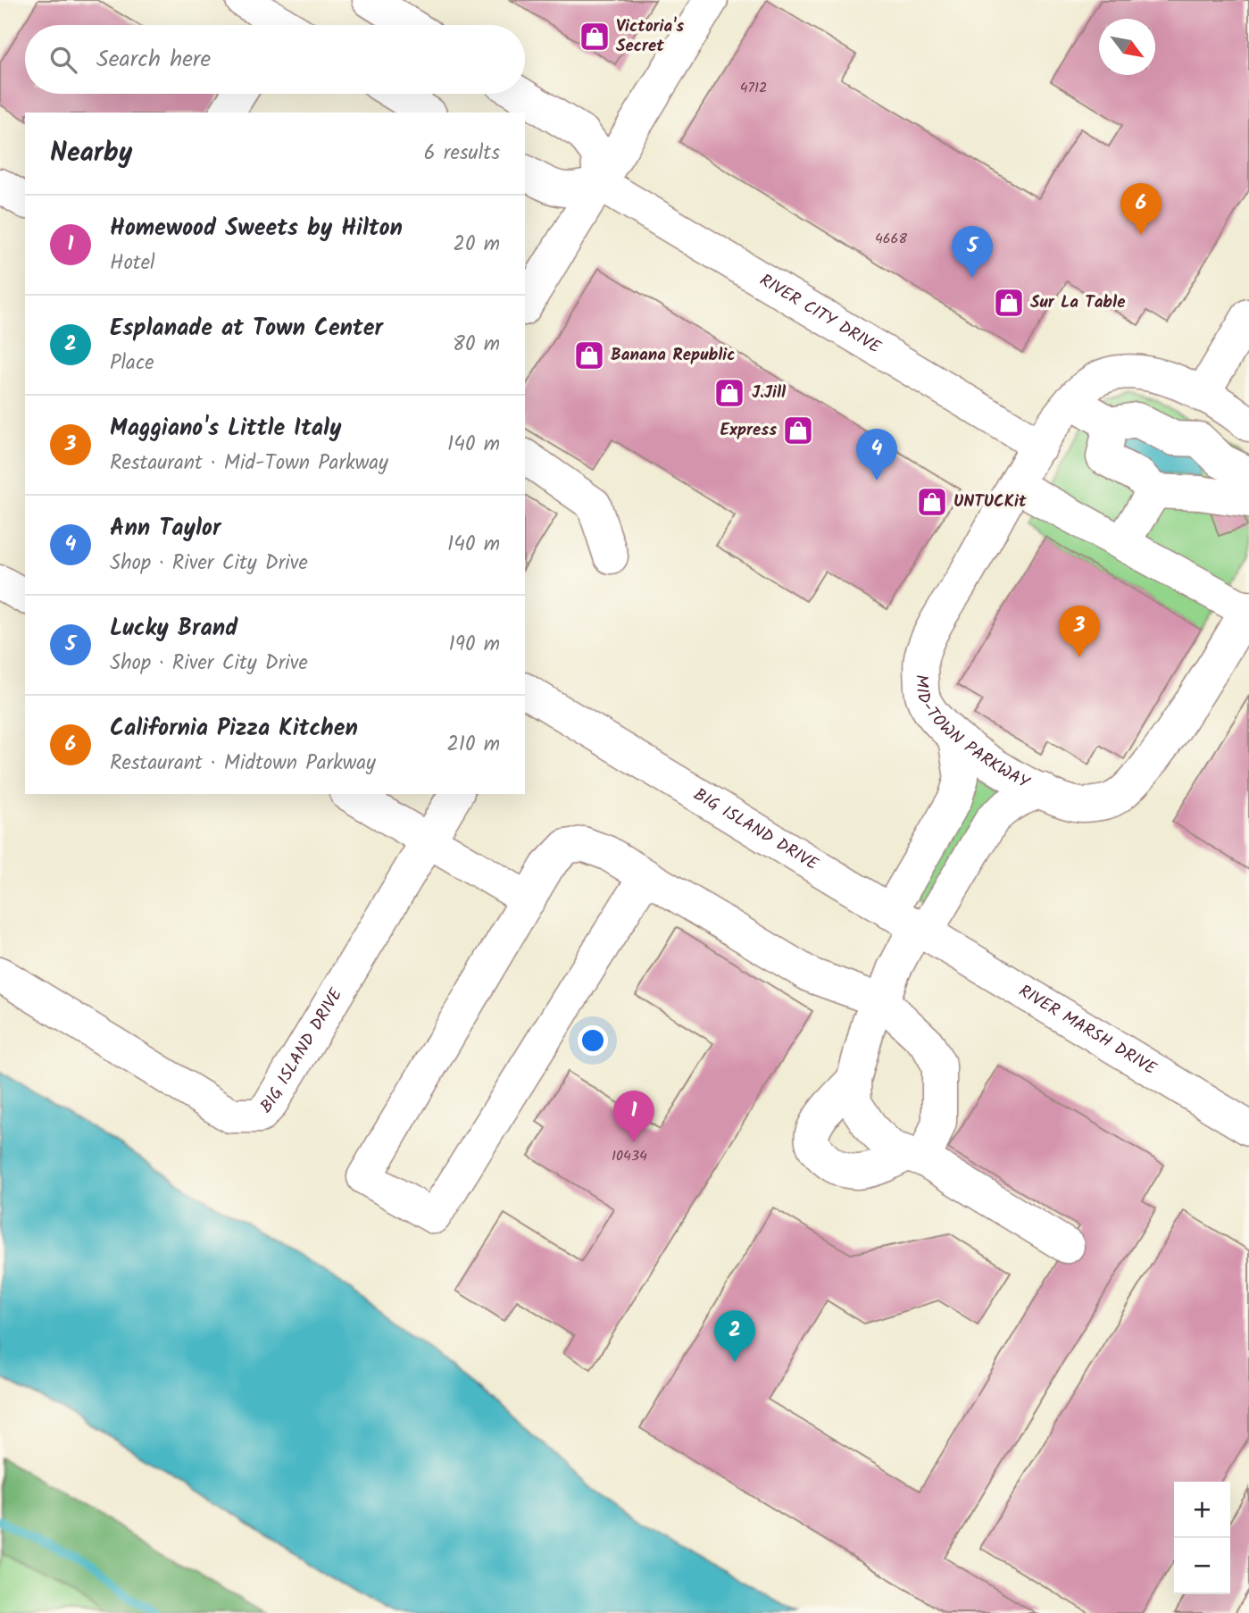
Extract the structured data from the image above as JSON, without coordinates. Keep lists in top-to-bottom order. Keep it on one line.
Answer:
{"streets":{"street":["RIVER CITY DRIVE","MID-TOWN PARKWAY","BIG ISLAND DRIVE","RIVER MARSH DRIVE"]},"crossings":[["RIVER CITY DRIVE","MID-TOWN PARKWAY"],["BIG ISLAND DRIVE","RIVER MARSH DRIVE"]],"places":{"shop":["Victoria's Secret","Sur La Table","Banana Republic","J.Jill","Express","UNTUCKit"]},"house_numbers":["4712","4668","10434"],"north":"bottom right","page":{"search":"Search here","heading":["Nearby","6 results"],"pins":["6","5","4","3","1","2"],"list":[{"mark":"1","name":"Homewood Sweets by Hilton","note":"Hotel","value":"20 m"},{"mark":"2","name":"Esplanade at Town Center","note":"Place","value":"80 m"},{"mark":"3","name":"Maggiano's Little Italy","note":"Restaurant · Mid-Town Parkway","value":"140 m"},{"mark":"4","name":"Ann Taylor","note":"Shop · River City Drive","value":"140 m"},{"mark":"5","name":"Lucky Brand","note":"Shop · River City Drive","value":"190 m"},{"mark":"6","name":"California Pizza Kitchen","note":"Restaurant · Midtown Parkway","value":"210 m"}],"map_buttons":["+","−"]}}
